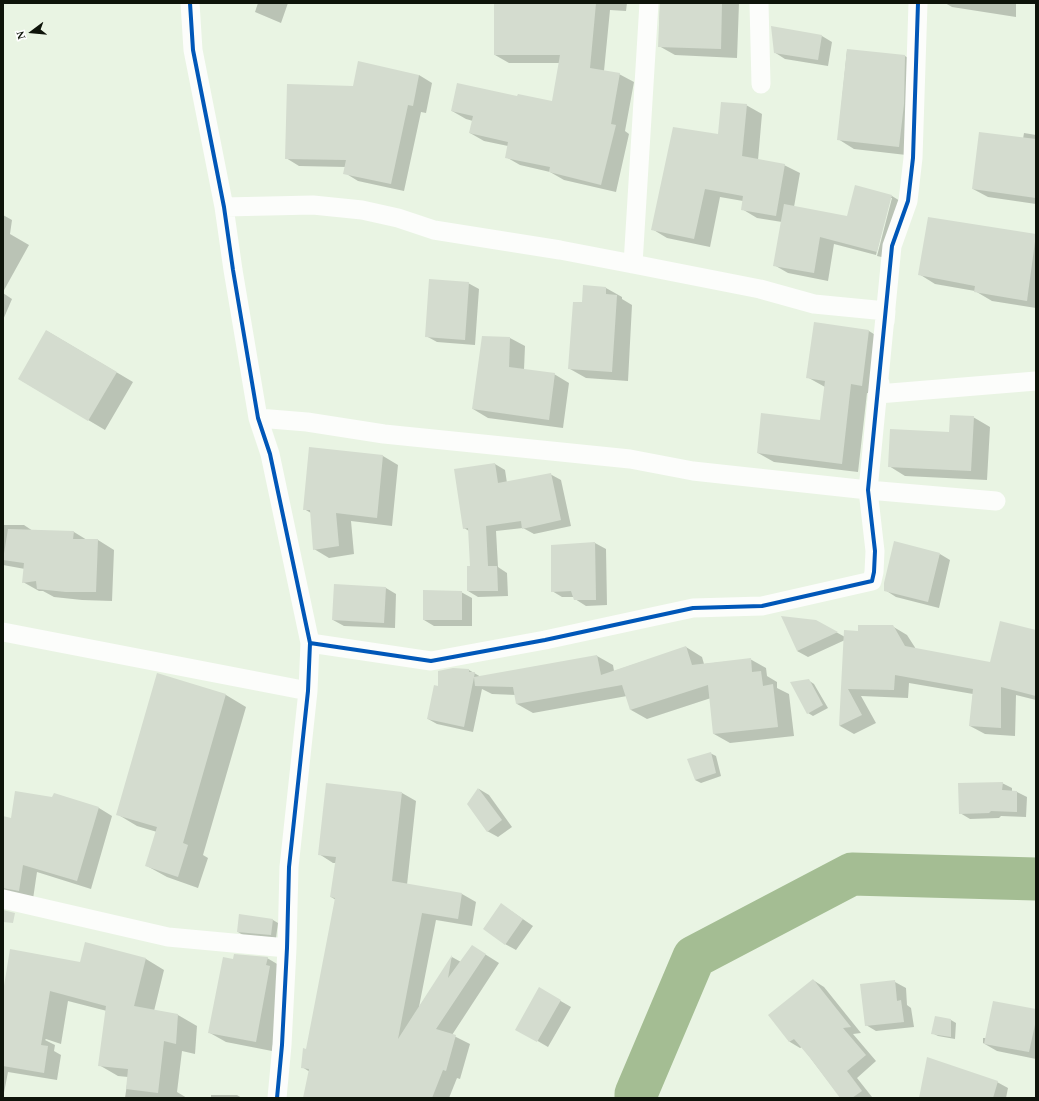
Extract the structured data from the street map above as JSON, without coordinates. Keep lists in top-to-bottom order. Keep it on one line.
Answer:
{"north":"left"}
